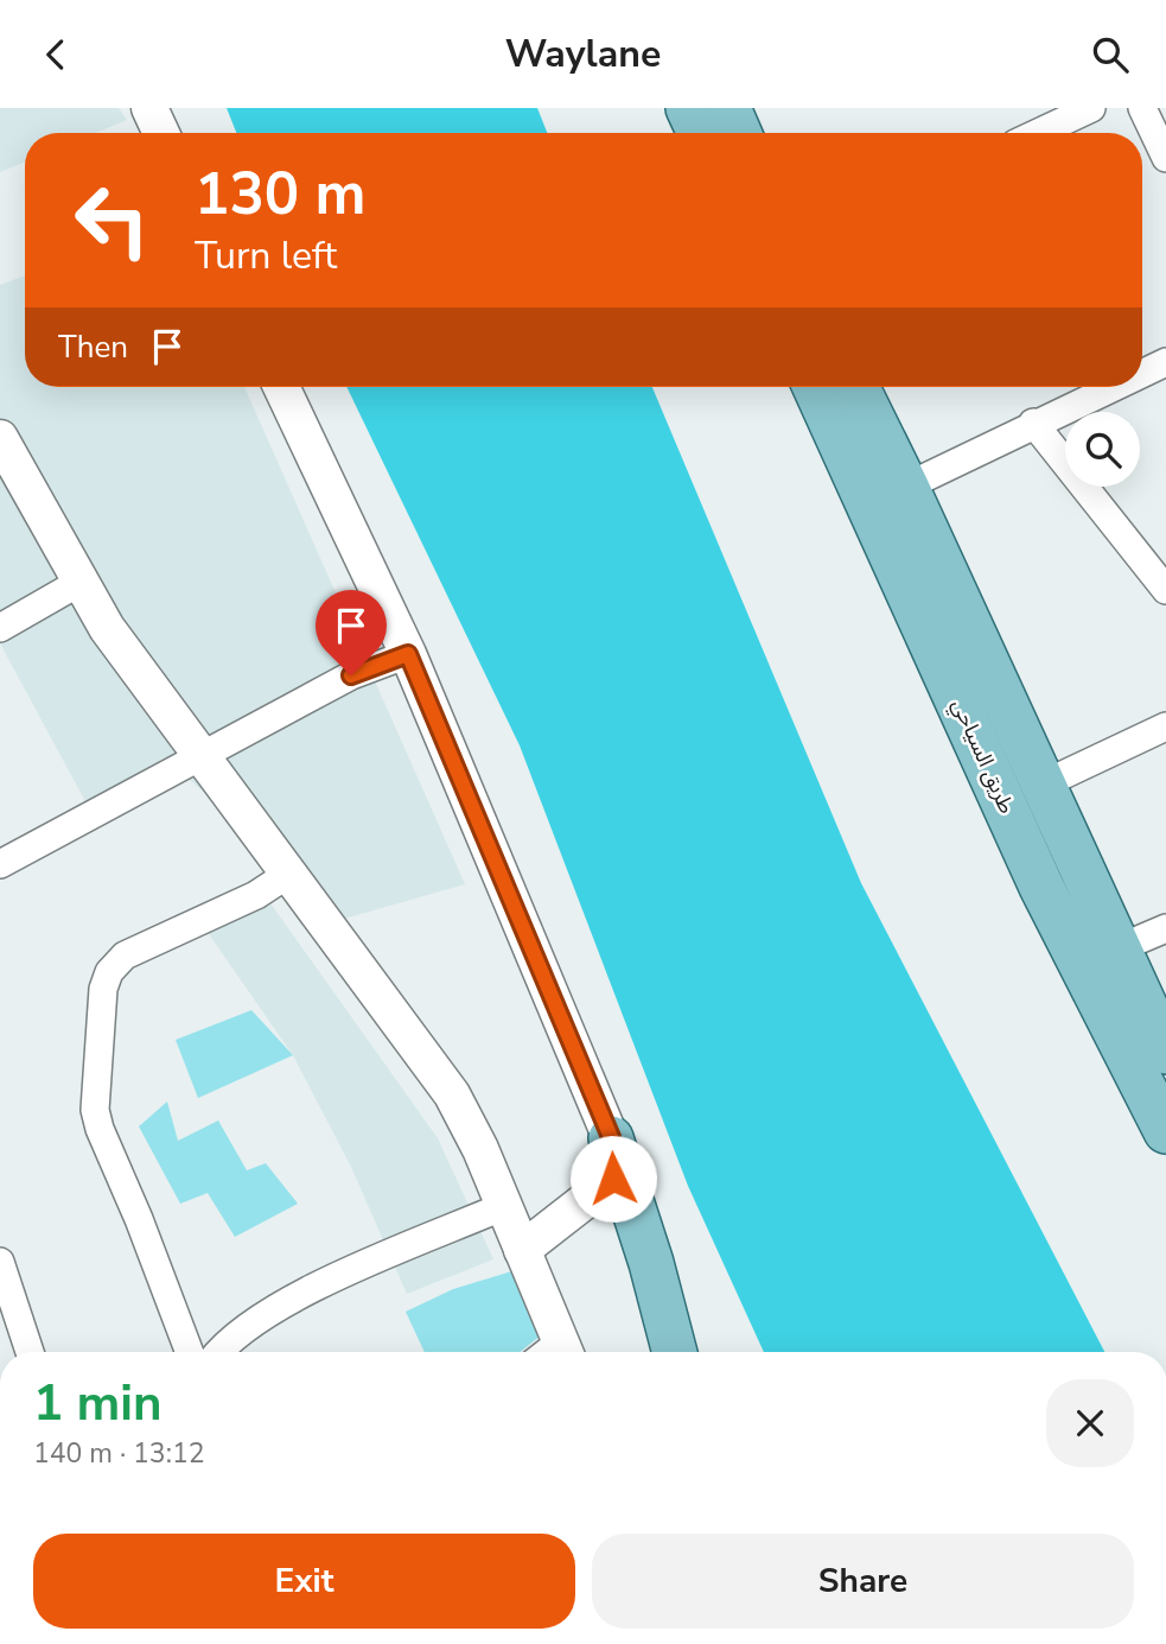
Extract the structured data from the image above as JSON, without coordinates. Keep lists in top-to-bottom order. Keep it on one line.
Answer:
{"streets":{"main road":["طريق السياحي"]},"page":{"header":"Waylane","turn":["130 m","Turn left"],"then":"Then","heading":["1 min","140 m · 13:12"],"buttons":["Exit","Share"]}}
